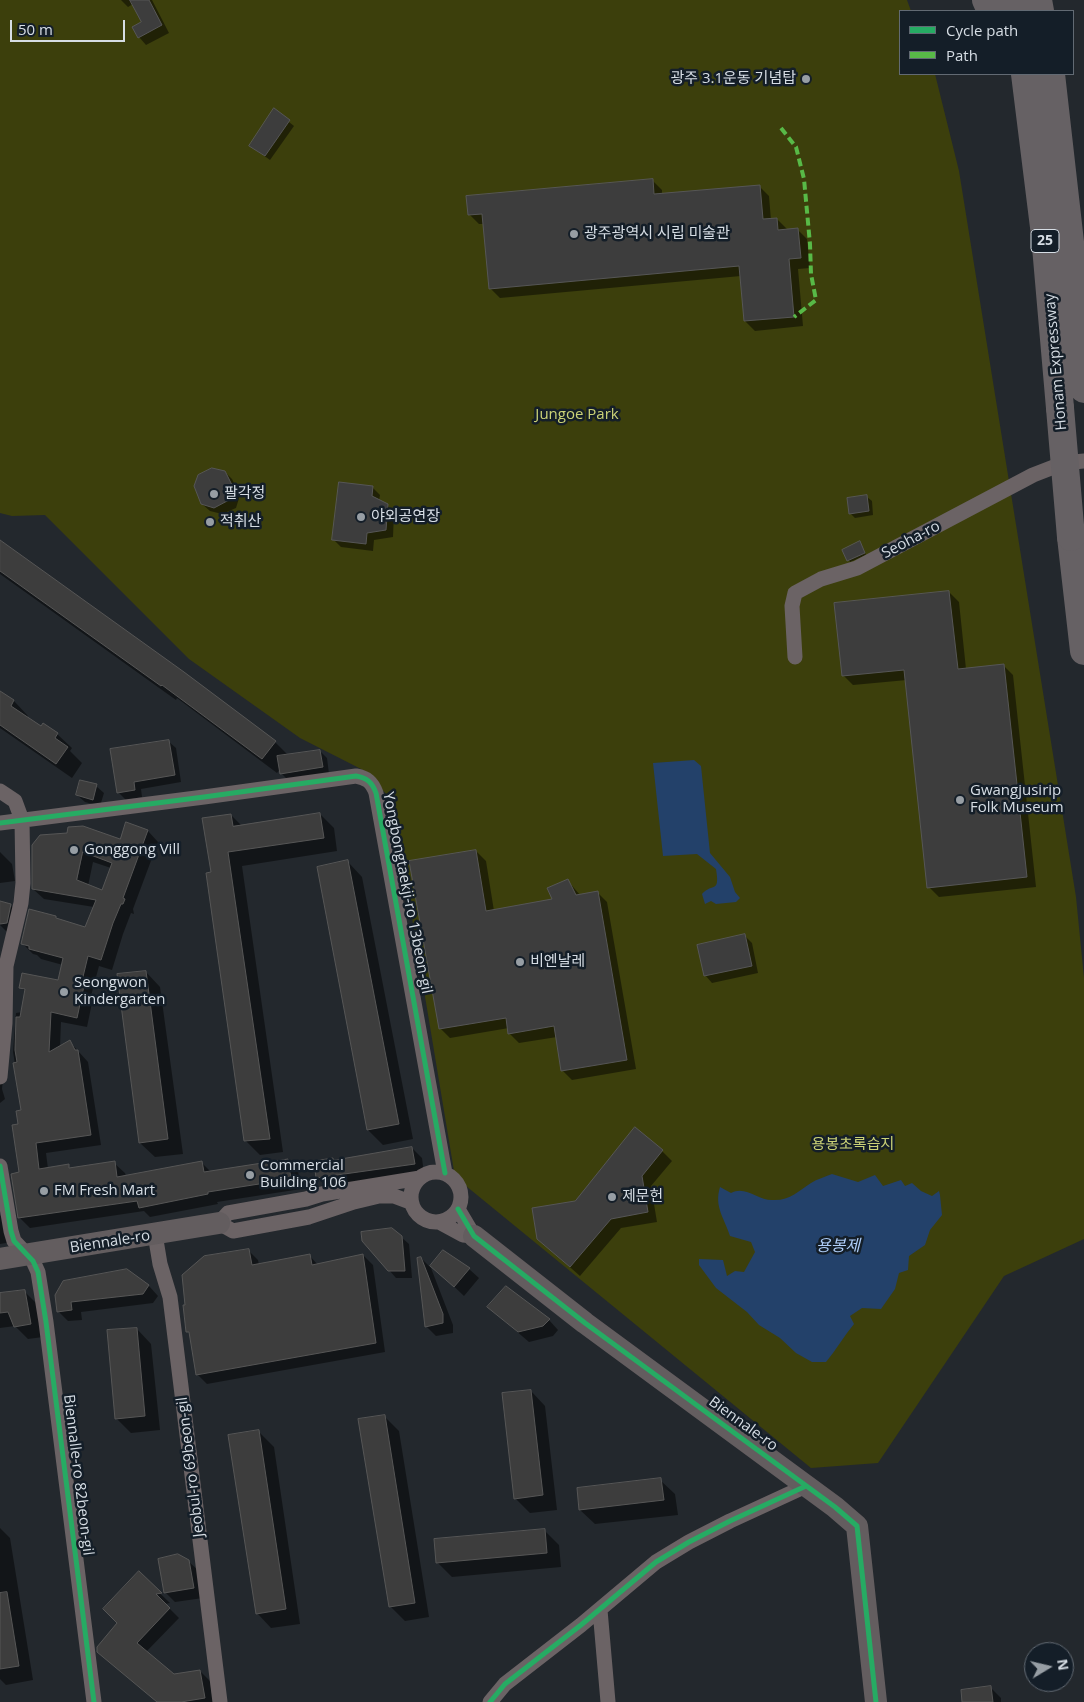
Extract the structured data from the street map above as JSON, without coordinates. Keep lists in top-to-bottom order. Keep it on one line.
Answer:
{"streets":{"highway":["25","Honam Expressway"],"street":["Seoha-ro","Yongbongtaekji-ro 13beon-gil","Biennale-ro","Jeobul-ro 69beon-gil","Biennalle-ro 82beon-gil"]},"crossings":[["Yongbongtaekji-ro 13beon-gil","Biennale-ro"],["Biennale-ro","Jeobul-ro 69beon-gil"],["Biennale-ro","Biennalle-ro 82beon-gil"]],"water":["용봉제"],"parks":["Jungoe Park","용봉초록습지"],"places":["광주 3.1운동 기념탑","광주광역시 시립 미술관","팔각정","야외공연장","적취산","Gwangjusirip Folk Museum","Gonggong Vill","비엔날레","Seongwon Kindergarten","Commercial Building 106","FM Fresh Mart","제문헌"],"legend":["Cycle path","Path"],"scale_bar":"50 m","north":"right"}
